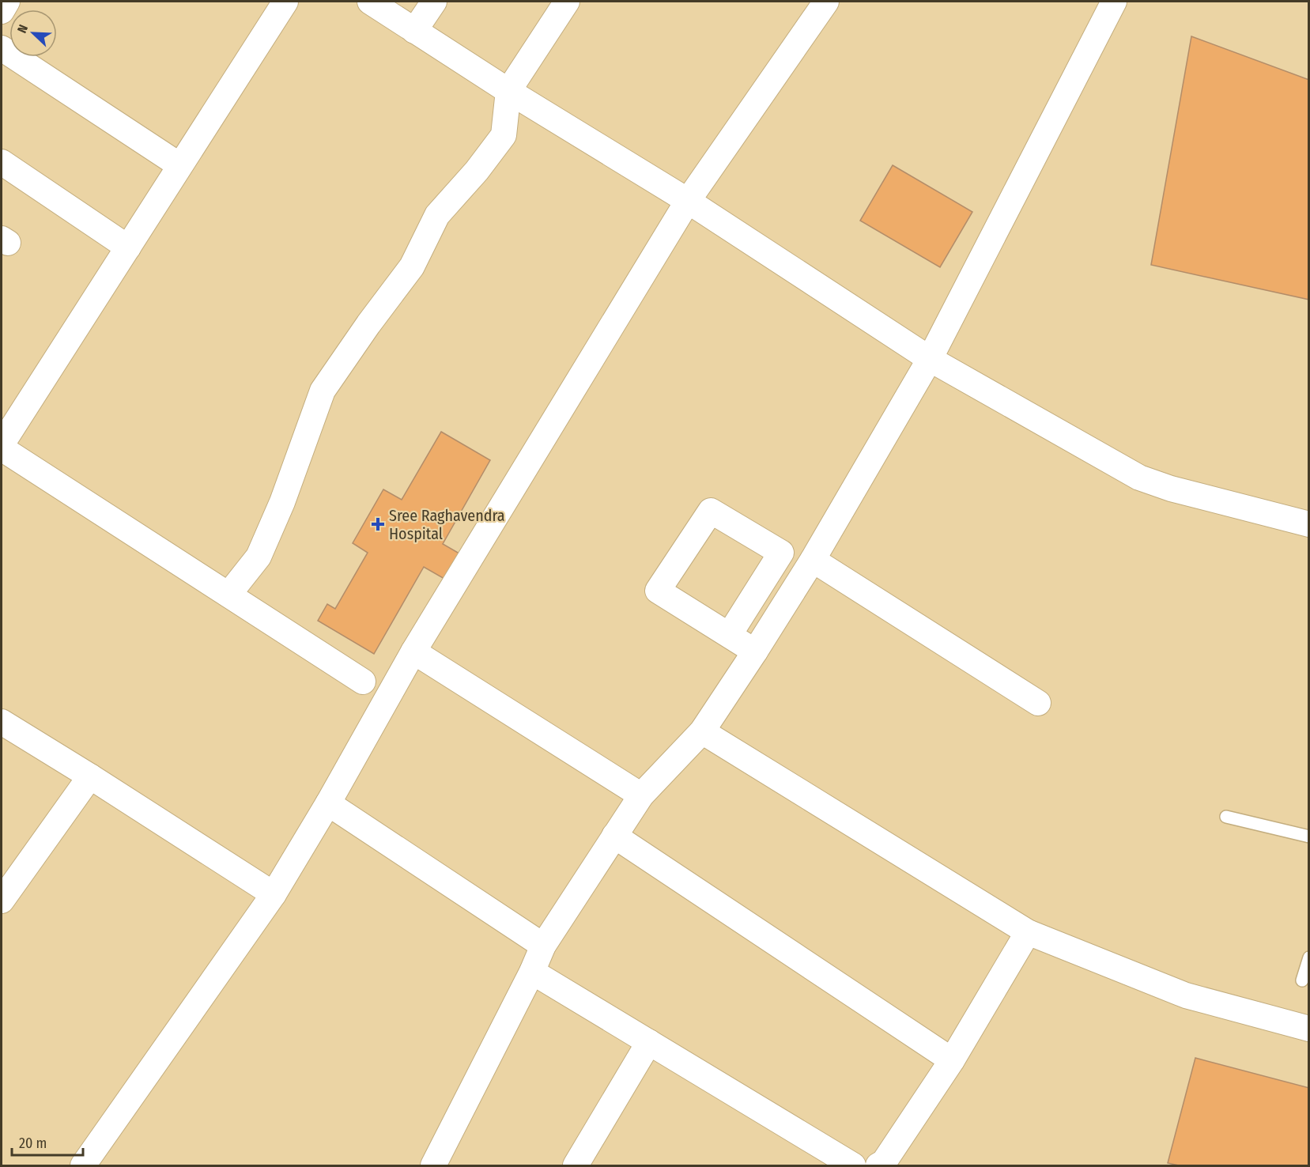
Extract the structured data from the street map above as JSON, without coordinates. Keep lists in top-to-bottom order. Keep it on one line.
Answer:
{"places":{"health":["Sree Raghavendra Hospital"]},"scale_bar":"20 m","north":"top left"}
